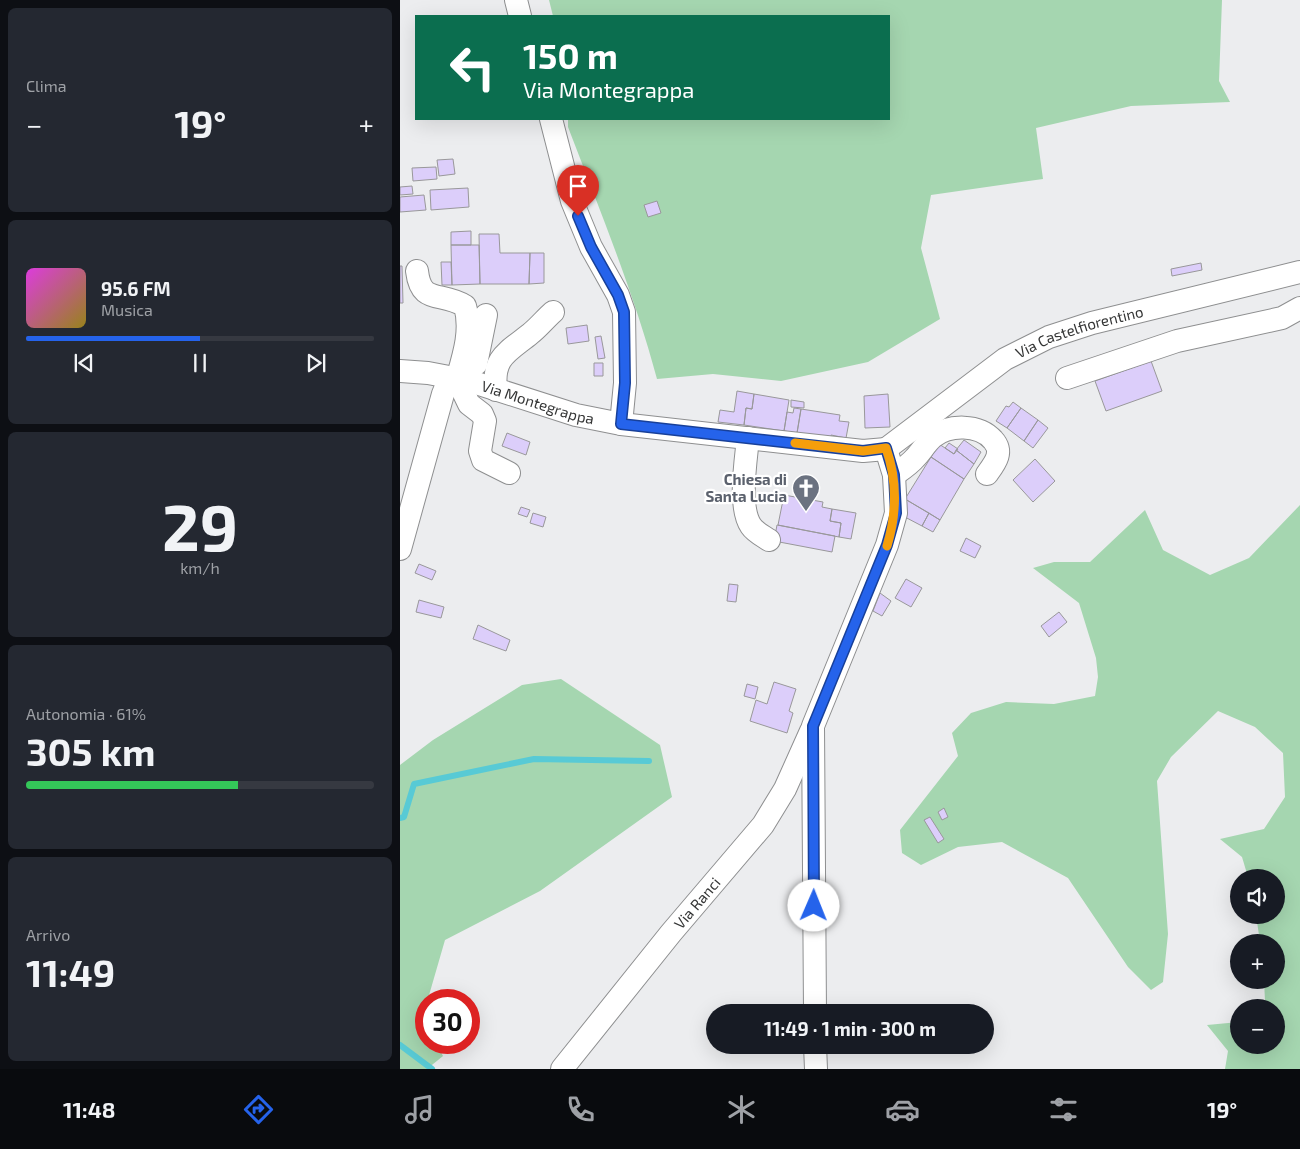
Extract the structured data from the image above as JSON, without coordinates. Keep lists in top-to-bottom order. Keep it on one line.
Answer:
{"streets":{"street":["Via Castelfiorentino","Via Montegrappa","Via Ranci"]},"crossings":[["Via Castelfiorentino","Via Montegrappa"],["Via Castelfiorentino","Via Ranci"],["Via Montegrappa","Via Ranci"]],"places":{"church":["Chiesa di Santa Lucia"]},"page":{"tile":["Clima",["29","km/h"],["Autonomia · 61%","305 km"],["Arrivo","11:49"]],"turn":["150 m","Via Montegrappa"],"heat":["−","19°","+"],"song":["95.6 FM","Musica"],"map_buttons":["+","−"],"limit":"30","trip":"11:49 · 1 min · 300 m","tabs":["11:48","19°"]}}
